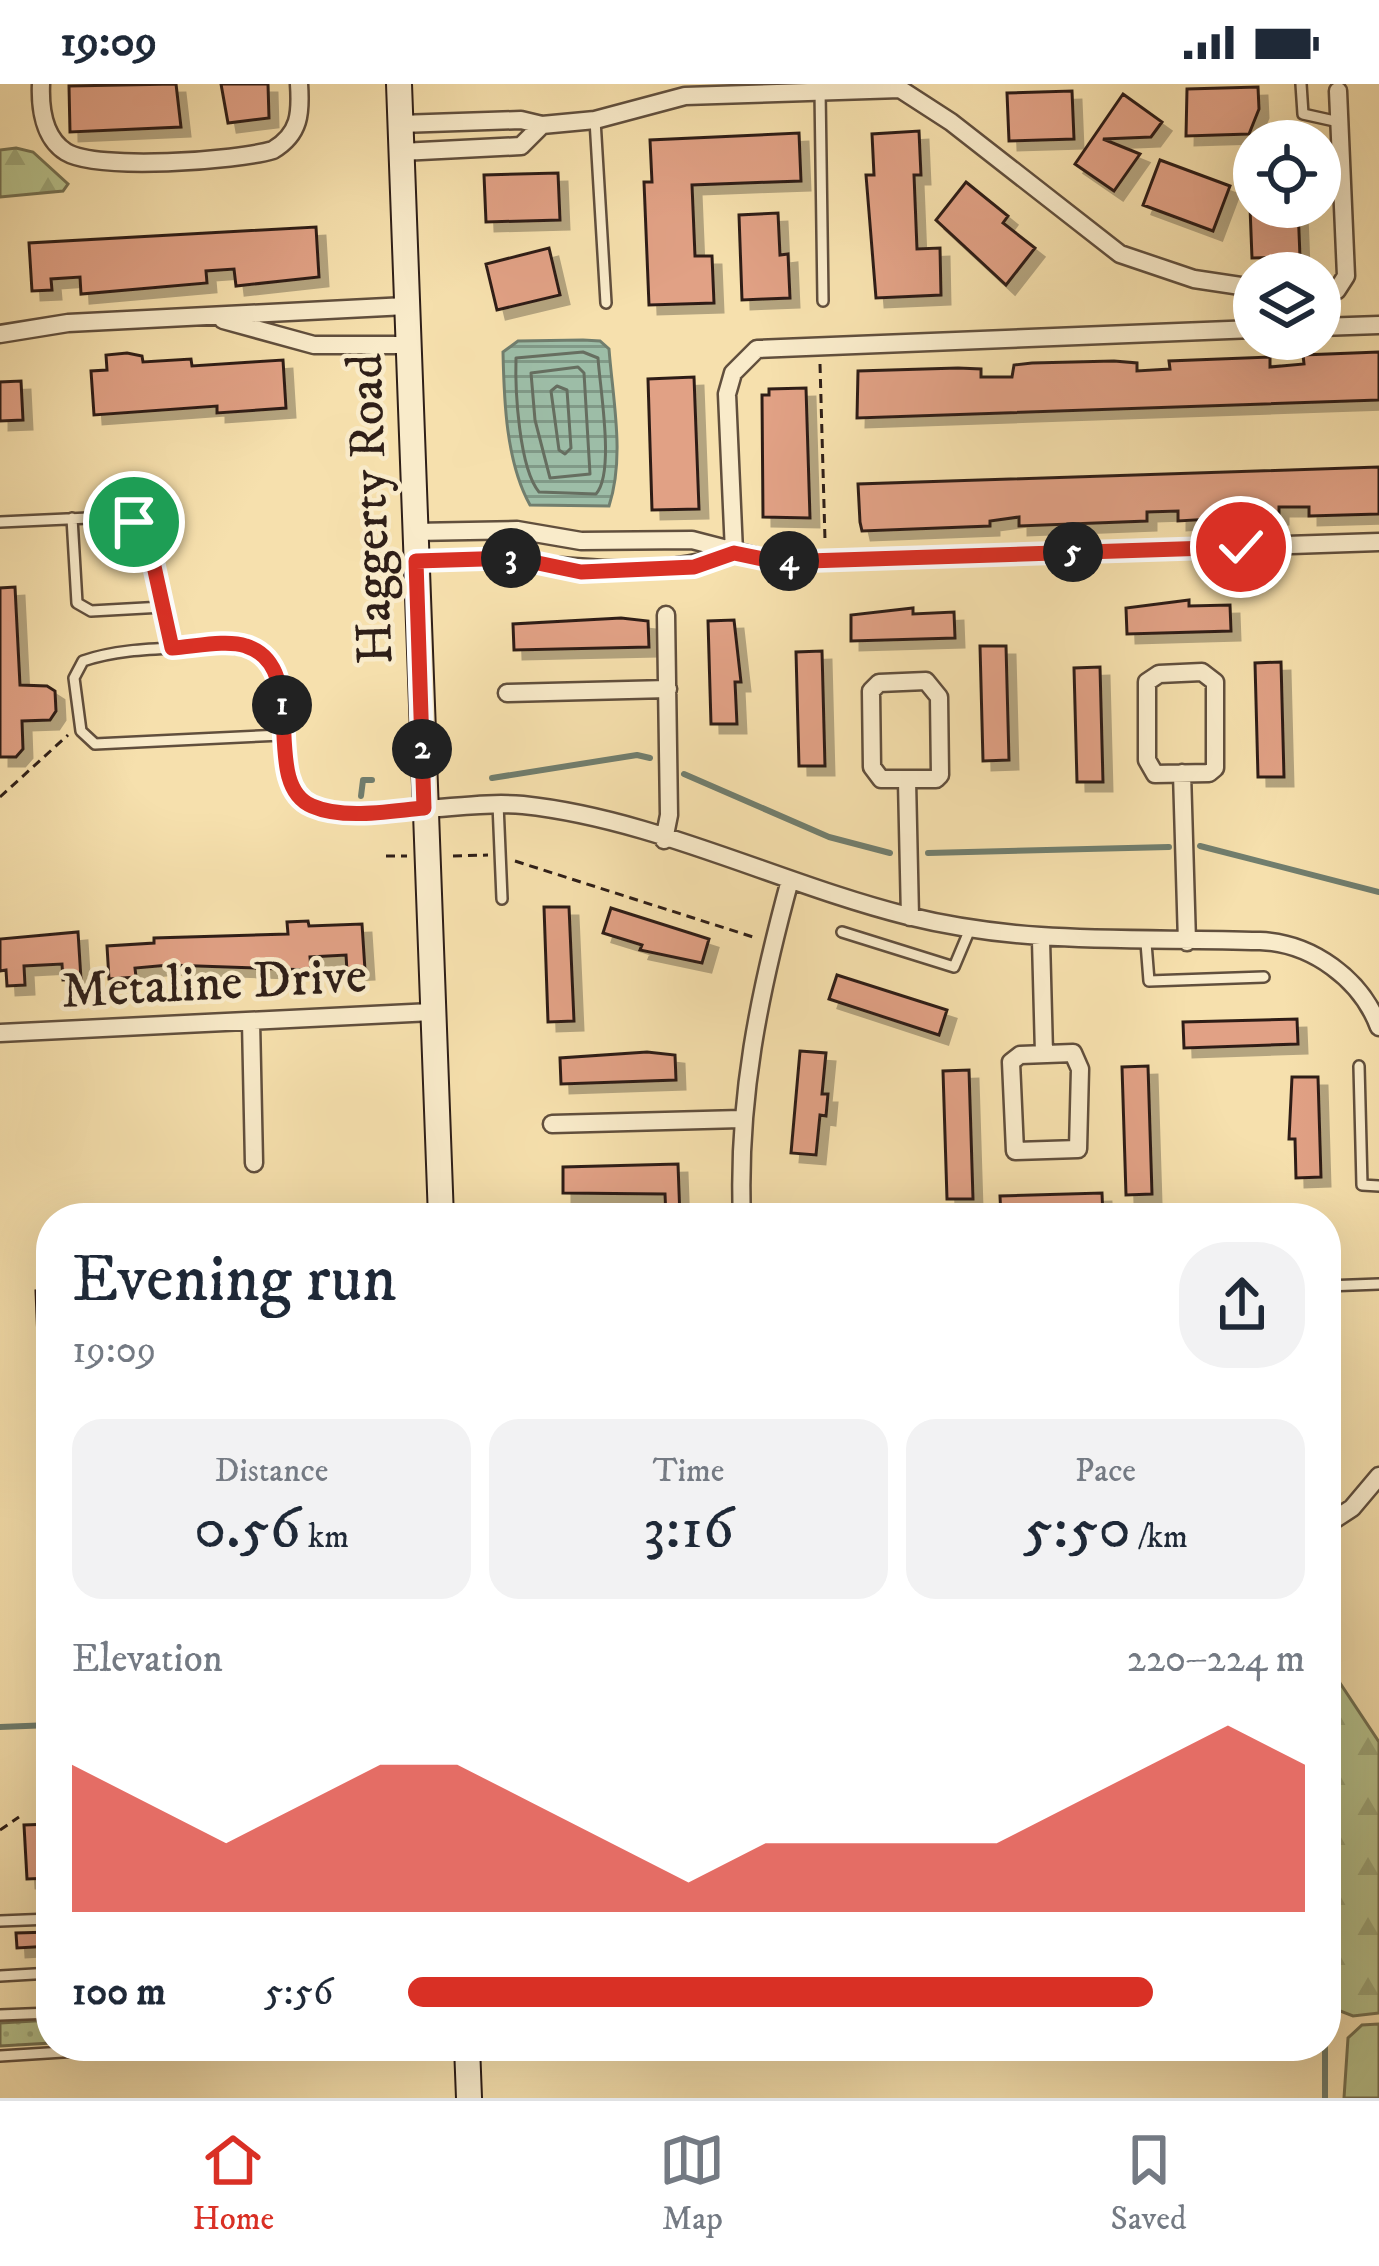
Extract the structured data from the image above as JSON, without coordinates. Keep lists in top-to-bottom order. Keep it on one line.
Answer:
{"streets":{"main road":["Haggerty Road"],"street":["Metaline Drive"]},"crossings":[["Haggerty Road","Metaline Drive"]],"page":{"status":"19:09","pins":["5","3","4","1","2"],"heading":["Evening run","19:09"],"stats":[["Distance","0.56 km"],["Time","3:16"],["Pace","5:50 /km"]],"chart":["Elevation","220–224 m"],"list":[{"name":"100 m","note":"5:56"}],"tabs":["Home","Map","Saved"]}}
